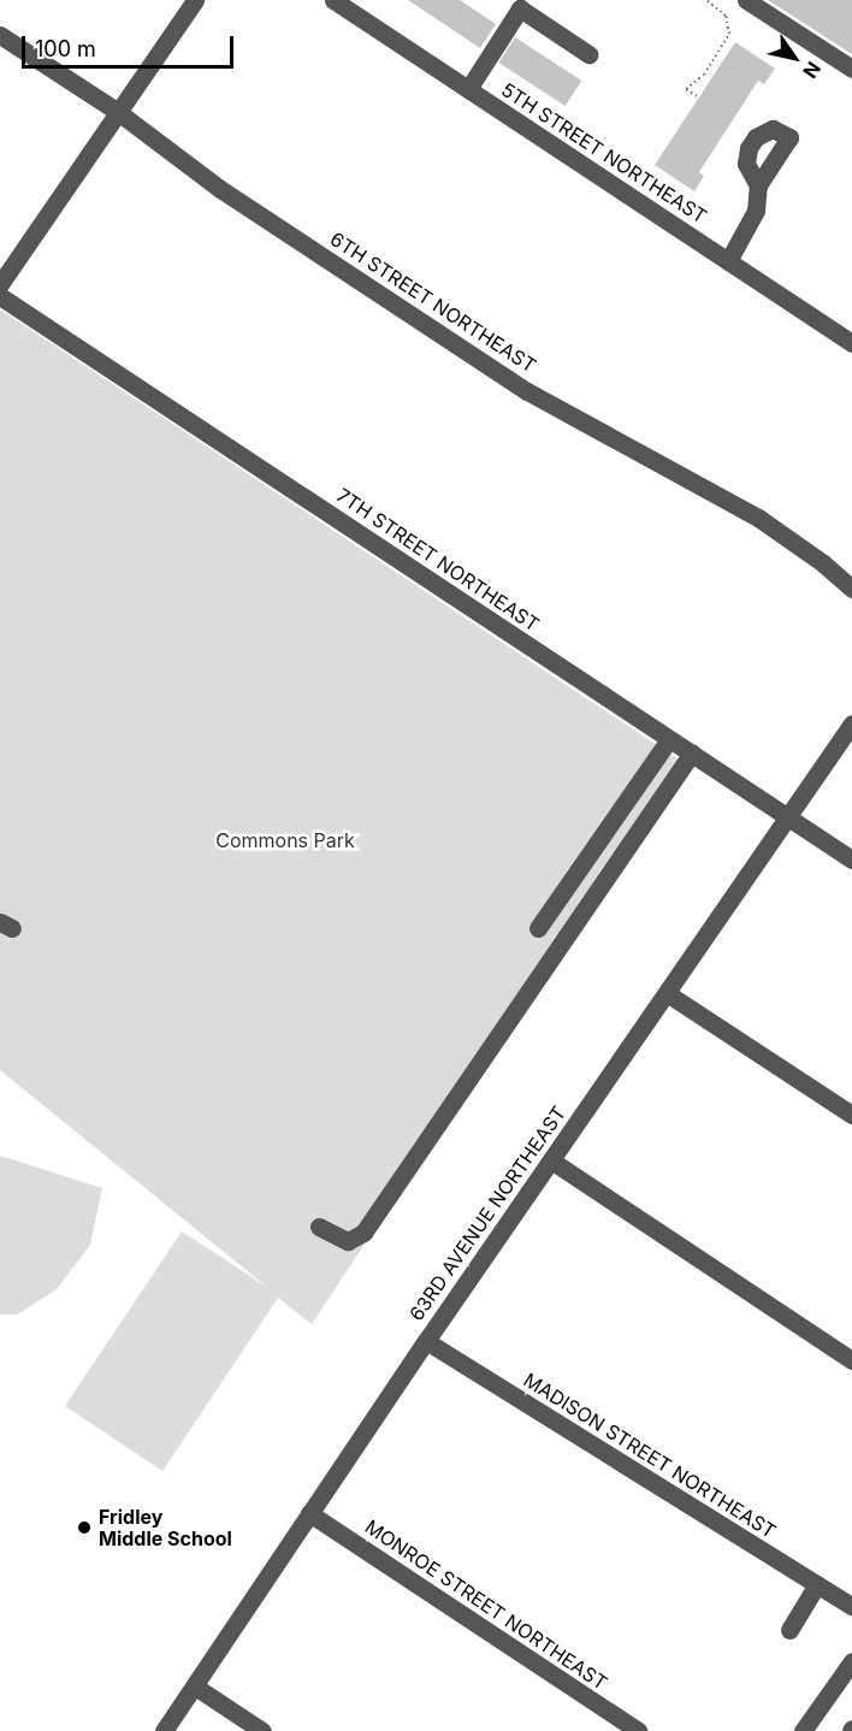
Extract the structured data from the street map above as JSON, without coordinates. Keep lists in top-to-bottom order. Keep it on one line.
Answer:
{"streets":{"street":["5TH STREET NORTHEAST","6TH STREET NORTHEAST","7TH STREET NORTHEAST","63RD AVENUE NORTHEAST","MADISON STREET NORTHEAST","MONROE STREET NORTHEAST"]},"crossings":[["7TH STREET NORTHEAST","63RD AVENUE NORTHEAST"],["63RD AVENUE NORTHEAST","MADISON STREET NORTHEAST"],["63RD AVENUE NORTHEAST","MONROE STREET NORTHEAST"]],"parks":["Commons Park"],"places":["Fridley Middle School"],"scale_bar":"100 m","north":"bottom right"}
